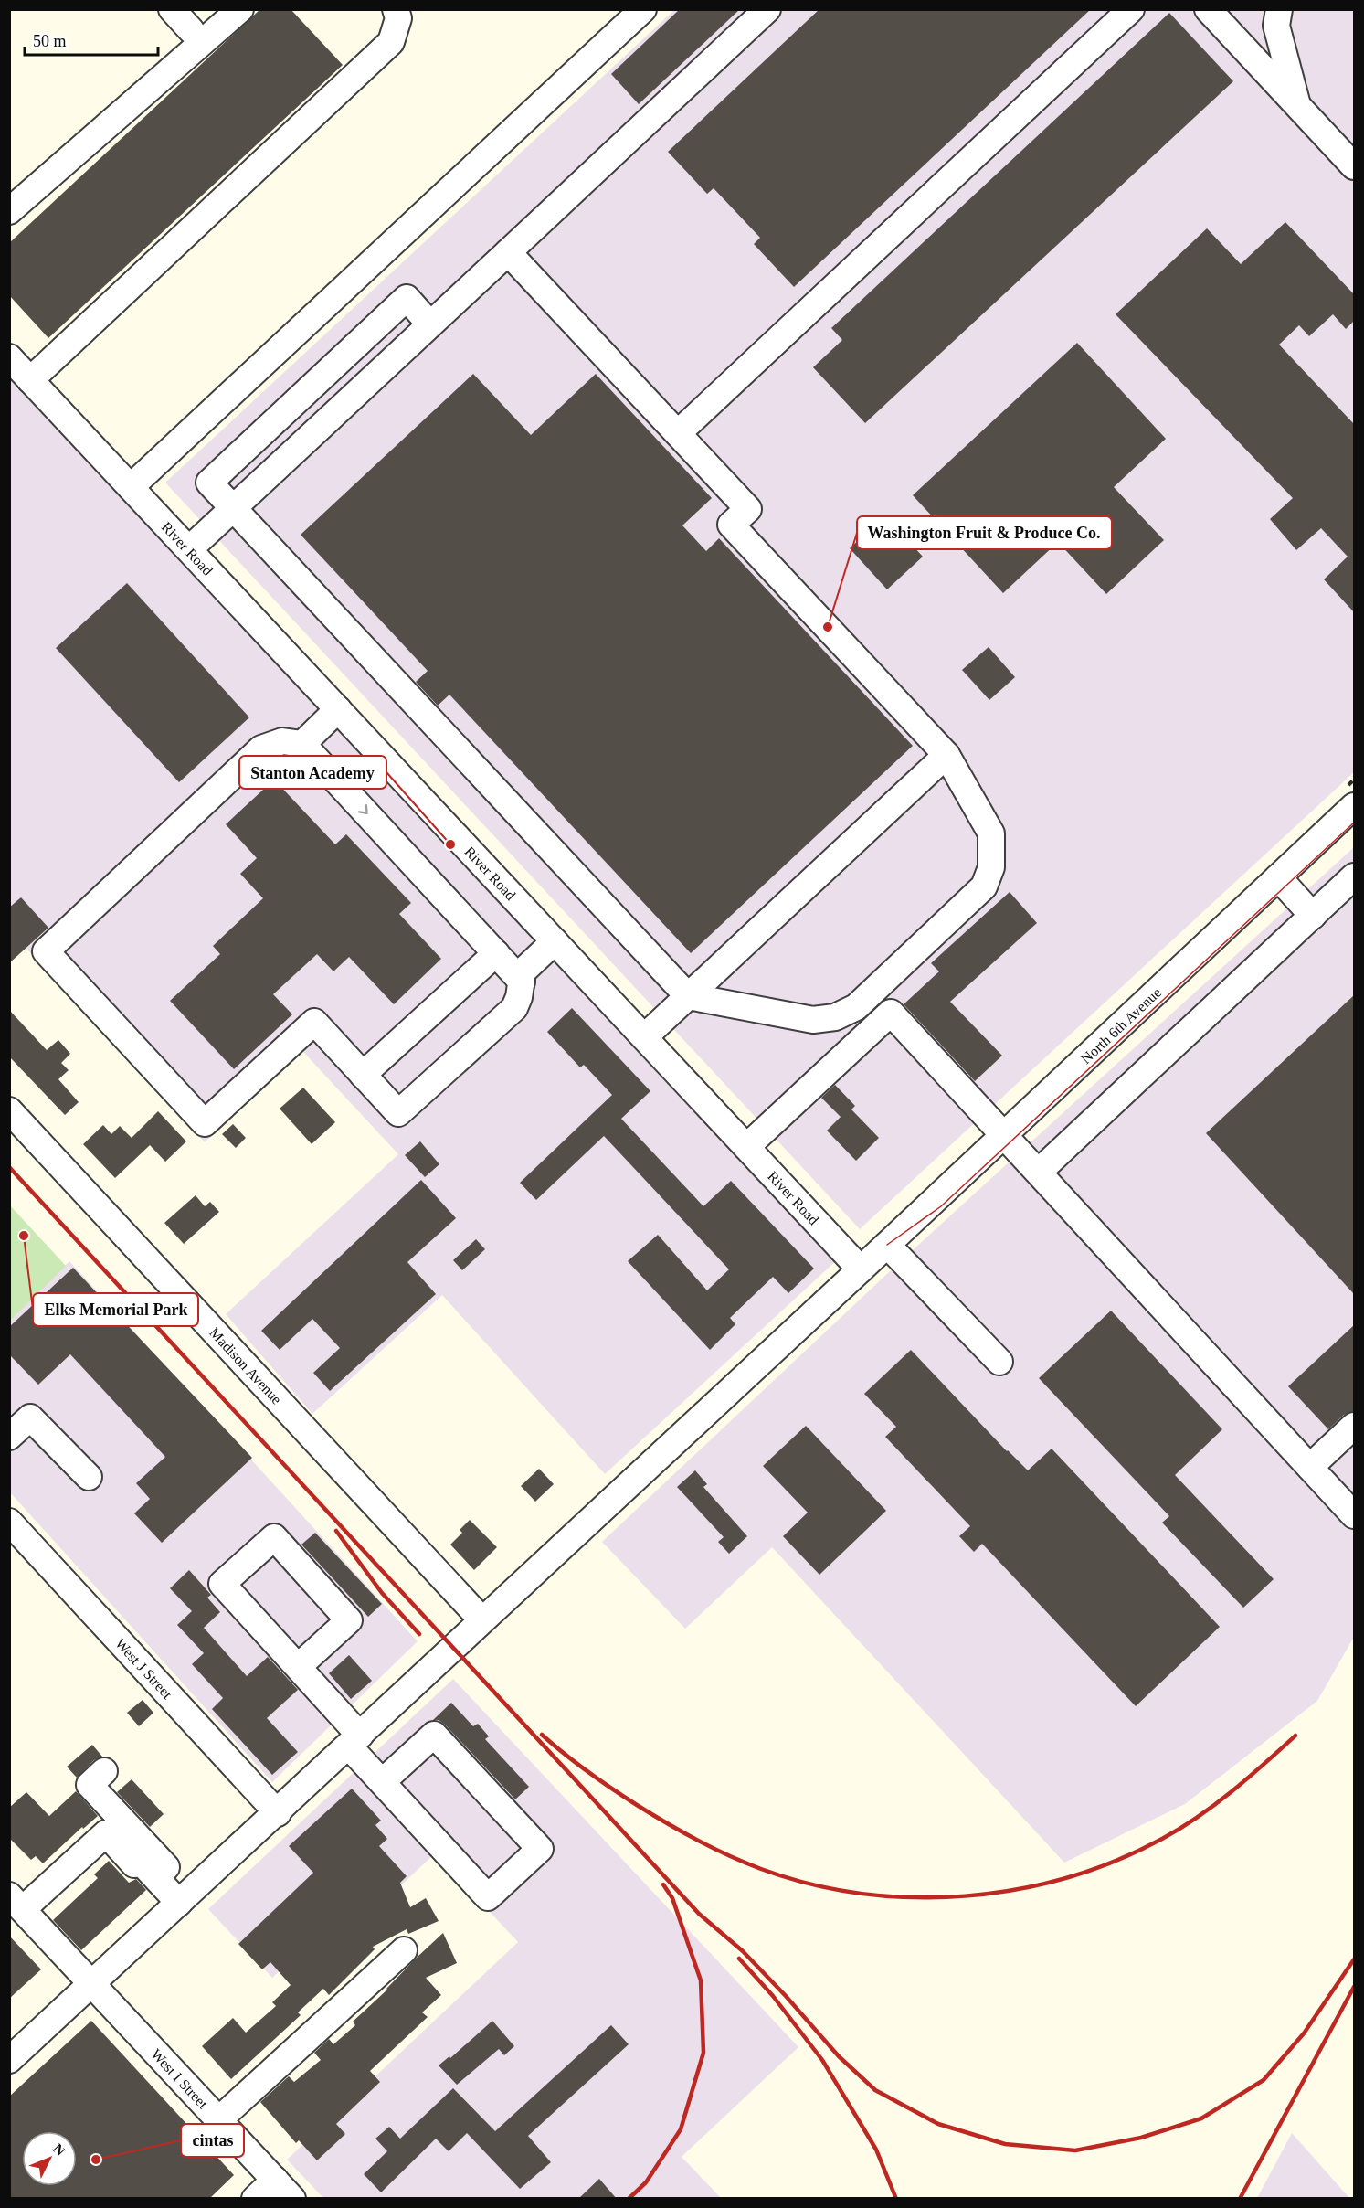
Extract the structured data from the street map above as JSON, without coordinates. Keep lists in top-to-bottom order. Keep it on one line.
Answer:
{"streets":{"street":["River Road","North 6th Avenue","Madison Avenue","West J Street","West I Street"]},"crossings":[["River Road","North 6th Avenue"],["North 6th Avenue","Madison Avenue"],["North 6th Avenue","West J Street"],["North 6th Avenue","West I Street"]],"places":["Washington Fruit & Produce Co.","Stanton Academy","Elks Memorial Park","cintas"],"scale_bar":"50 m","north":"top right"}
